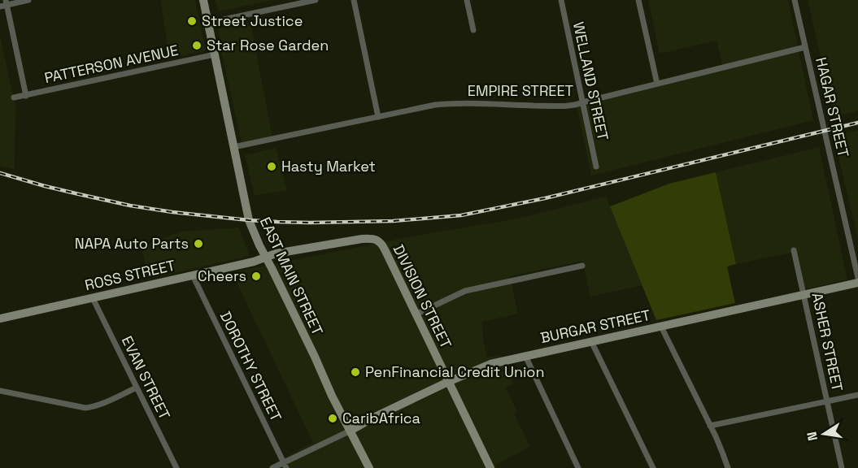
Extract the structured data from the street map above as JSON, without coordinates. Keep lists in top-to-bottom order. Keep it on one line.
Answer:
{"streets":{"street":["PATTERSON AVENUE","WELLAND STREET","EMPIRE STREET","HAGAR STREET","ROSS STREET","EAST MAIN STREET","DIVISION STREET","BURGAR STREET","ASHER STREET","DOROTHY STREET","EVAN STREET"]},"crossings":[["PATTERSON AVENUE","EAST MAIN STREET"],["WELLAND STREET","EMPIRE STREET"],["EMPIRE STREET","HAGAR STREET"],["EMPIRE STREET","EAST MAIN STREET"],["ROSS STREET","EAST MAIN STREET"],["ROSS STREET","DIVISION STREET"],["ROSS STREET","DOROTHY STREET"],["ROSS STREET","EVAN STREET"],["EAST MAIN STREET","DIVISION STREET"],["EAST MAIN STREET","BURGAR STREET"],["DIVISION STREET","BURGAR STREET"],["BURGAR STREET","ASHER STREET"]],"places":["Street Justice","Star Rose Garden","Hasty Market","NAPA Auto Parts","Cheers","PenFinancial Credit Union","CaribAfrica"],"north":"left"}
